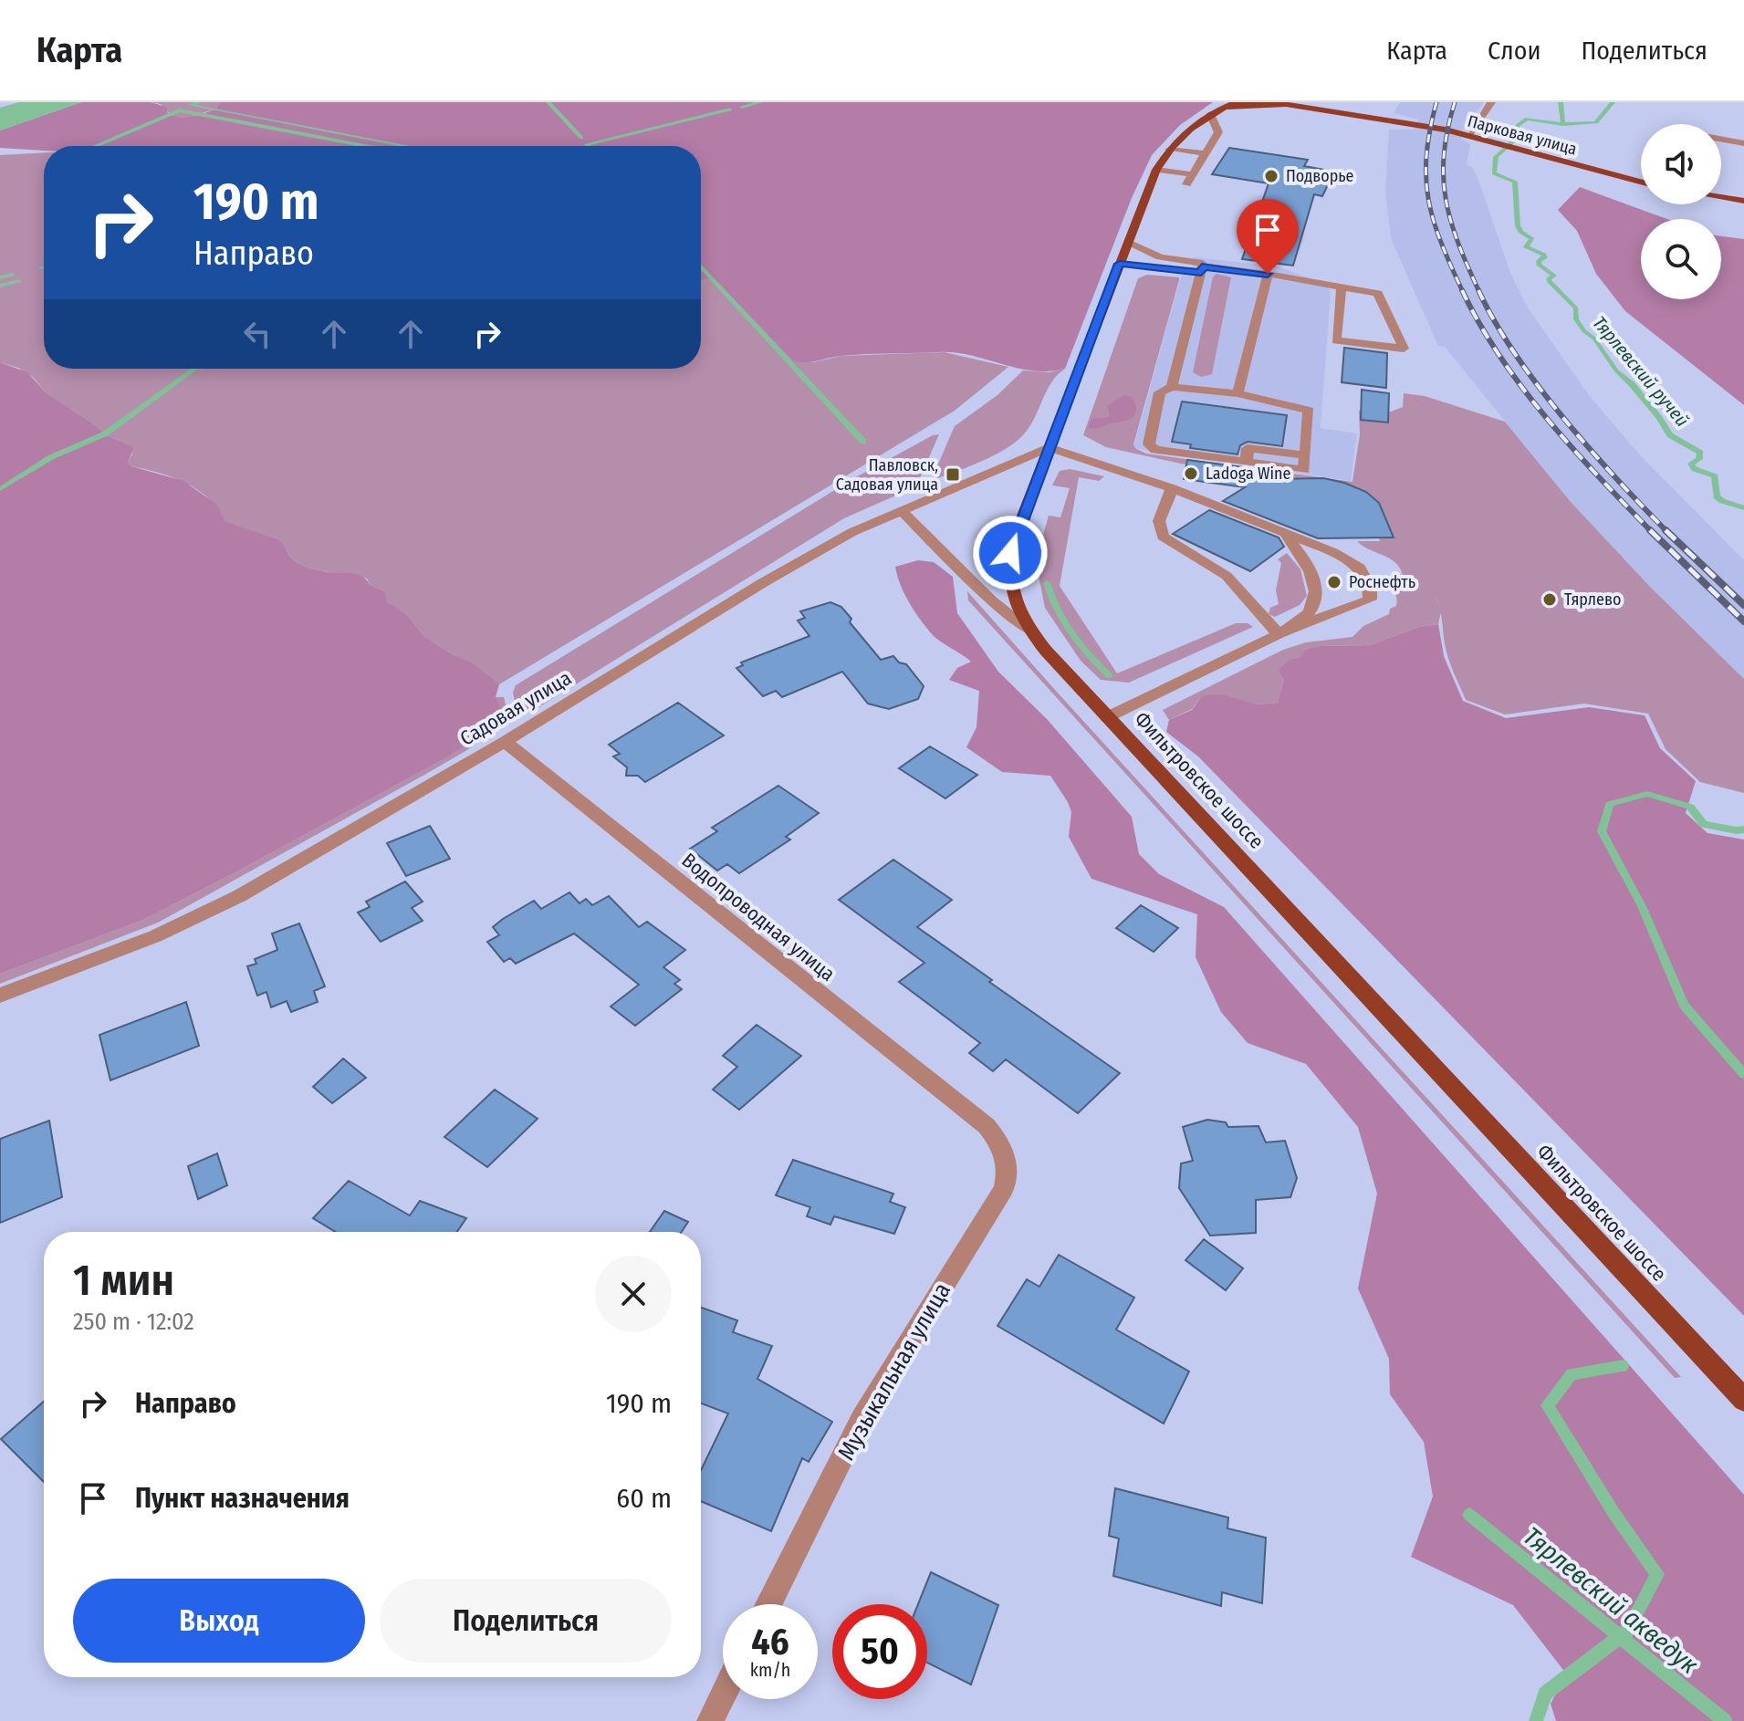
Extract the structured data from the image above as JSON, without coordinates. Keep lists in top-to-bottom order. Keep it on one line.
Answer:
{"streets":{"main road":["Парковая улица","Фильтровское шоссе"],"street":["Садовая улица","Водопроводная улица","Музыкальная улица"]},"crossings":[["Парковая улица","Фильтровское шоссе"],["Садовая улица","Фильтровское шоссе"],["Садовая улица","Водопроводная улица"],["Водопроводная улица","Музыкальная улица"]],"water":["Тярлевский ручей","Тярлевский акведук"],"places":{"other":["Подворье","Ladoga Wine","Роснефть","Тярлево"],"transit":["Павловск, Садовая улица"]},"page":{"header":"Карта","nav":["Карта","Слои","Поделиться"],"turn":["190 m","Направо"],"heading":["1 мин","250 m · 12:02"],"list":[{"name":"Направо","value":"190 m"},{"name":"Пункт назначения","value":"60 m"}],"buttons":["Выход","Поделиться"],"speed":"46 km/h","limit":"50"}}
